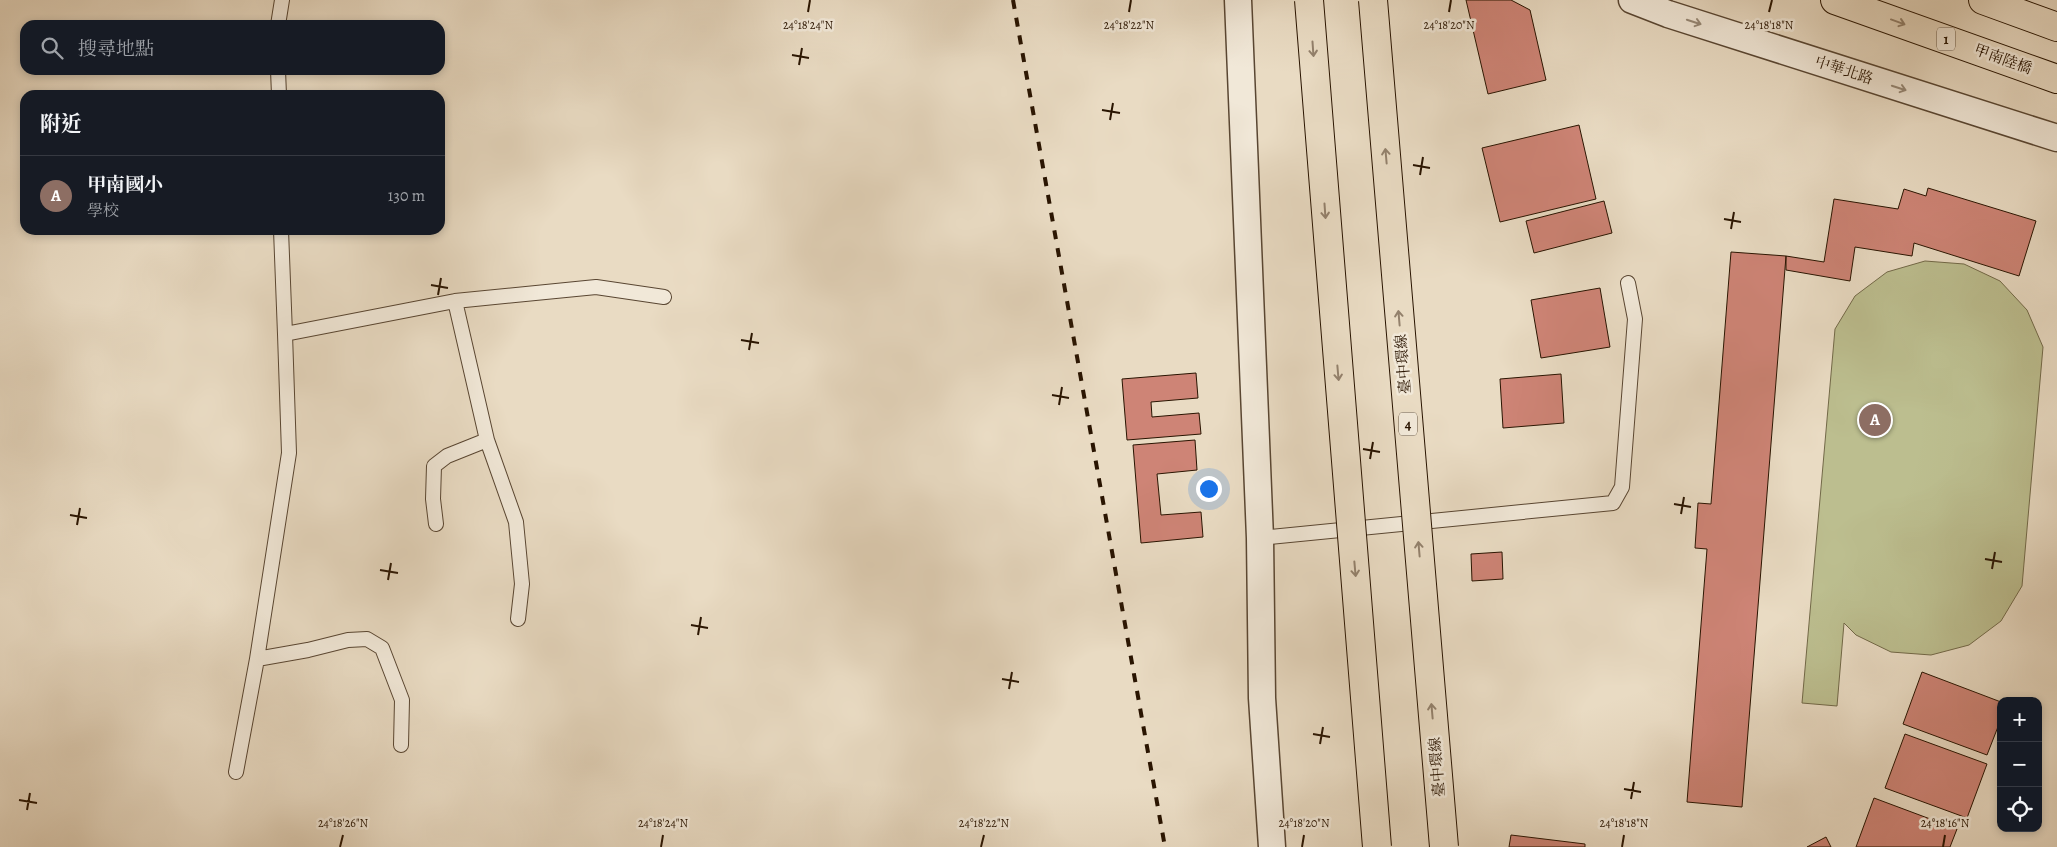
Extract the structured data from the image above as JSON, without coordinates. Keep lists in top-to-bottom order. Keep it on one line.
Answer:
{"streets":{"main road":["1","甲南陸橋","臺中環線","4"],"street":["中華北路"]},"one_way":["中華北路"],"page":{"search":"搜尋地點","heading":"附近","list":[{"mark":"A","name":"甲南國小","note":"學校","value":"130 m"}],"pins":"A","map_buttons":["+","−"]},"coordinates":["24°18'24\"N","24°18'22\"N","24°18'20\"N","24°18'18\"N","24°18'26\"N","24°18'16\"N"]}
